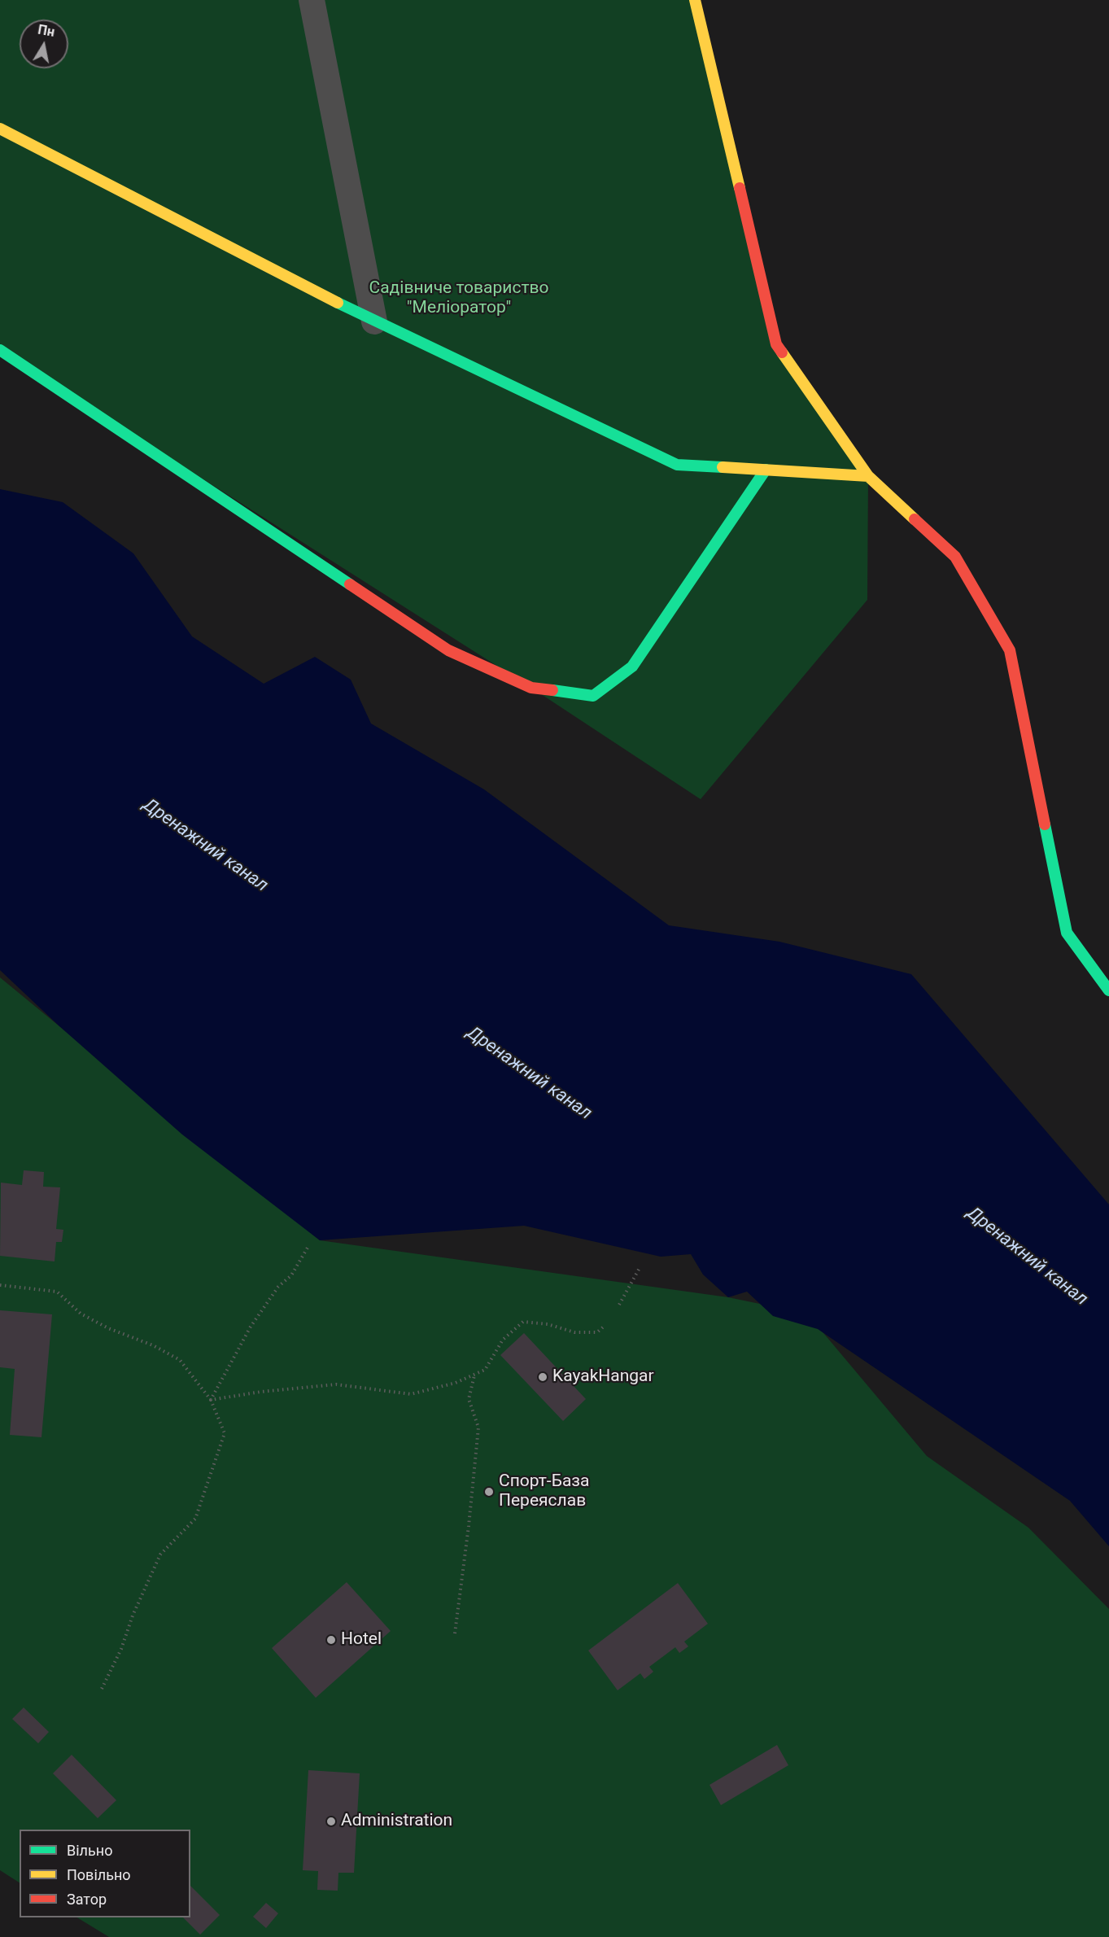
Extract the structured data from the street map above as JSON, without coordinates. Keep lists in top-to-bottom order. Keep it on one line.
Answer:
{"water":["Дренажний канал"],"parks":["Садівниче товариство \"Меліоратор\""],"places":["KayakHangar","Спорт-База Переяслав","Hotel","Administration"],"legend":["Вільно","Повільно","Затор"],"north":"top"}
